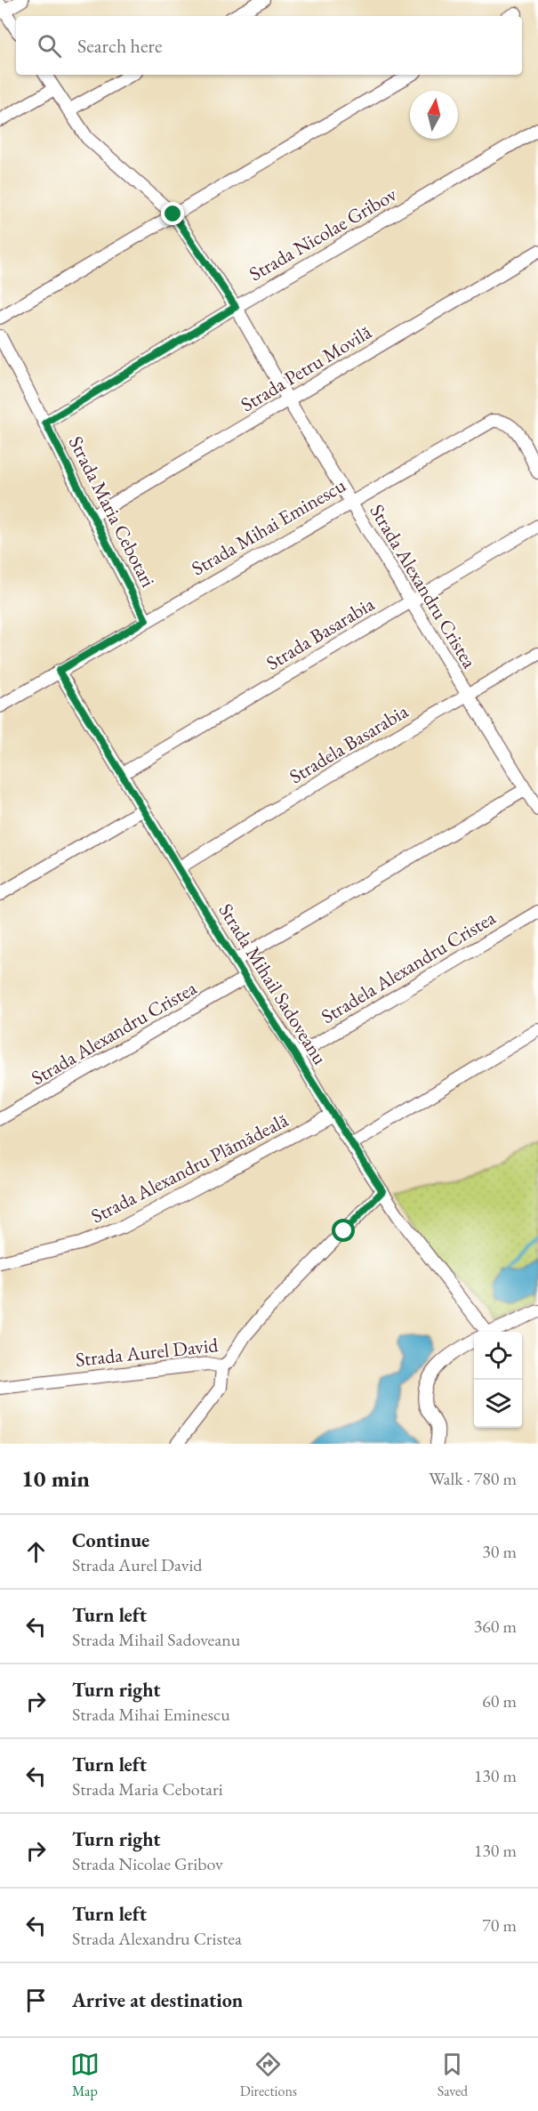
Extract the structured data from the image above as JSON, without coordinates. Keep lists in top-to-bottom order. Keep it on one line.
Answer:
{"streets":{"street":["Strada Nicolae Gribov","Strada Petru Movilă","Strada Maria Cebotari","Strada Mihai Eminescu","Strada Alexandru Cristea","Strada Basarabia","Stradela Basarabia","Stradela Alexandru Cristea","Strada Mihail Sadoveanu","Strada Alexandru Plămădeală","Strada Aurel David"]},"crossings":[["Strada Nicolae Gribov","Strada Maria Cebotari"],["Strada Nicolae Gribov","Strada Alexandru Cristea"],["Strada Petru Movilă","Strada Maria Cebotari"],["Strada Petru Movilă","Strada Alexandru Cristea"],["Strada Maria Cebotari","Strada Mihai Eminescu"],["Strada Mihai Eminescu","Strada Alexandru Cristea"],["Strada Mihai Eminescu","Strada Mihail Sadoveanu"],["Strada Alexandru Cristea","Strada Basarabia"],["Strada Alexandru Cristea","Stradela Basarabia"],["Strada Alexandru Cristea","Strada Mihail Sadoveanu"],["Strada Basarabia","Strada Mihail Sadoveanu"],["Stradela Basarabia","Strada Mihail Sadoveanu"],["Stradela Alexandru Cristea","Strada Mihail Sadoveanu"],["Strada Mihail Sadoveanu","Strada Alexandru Plămădeală"],["Strada Mihail Sadoveanu","Strada Aurel David"]],"north":"top","page":{"search":"Search here","heading":["10 min","Walk · 780 m"],"list":[["Continue","Strada Aurel David","30 m"],["Turn left","Strada Mihail Sadoveanu","360 m"],["Turn right","Strada Mihai Eminescu","60 m"],["Turn left","Strada Maria Cebotari","130 m"],["Turn right","Strada Nicolae Gribov","130 m"],["Turn left","Strada Alexandru Cristea","70 m"],"Arrive at destination"],"nav":["Map","Directions","Saved"]}}
